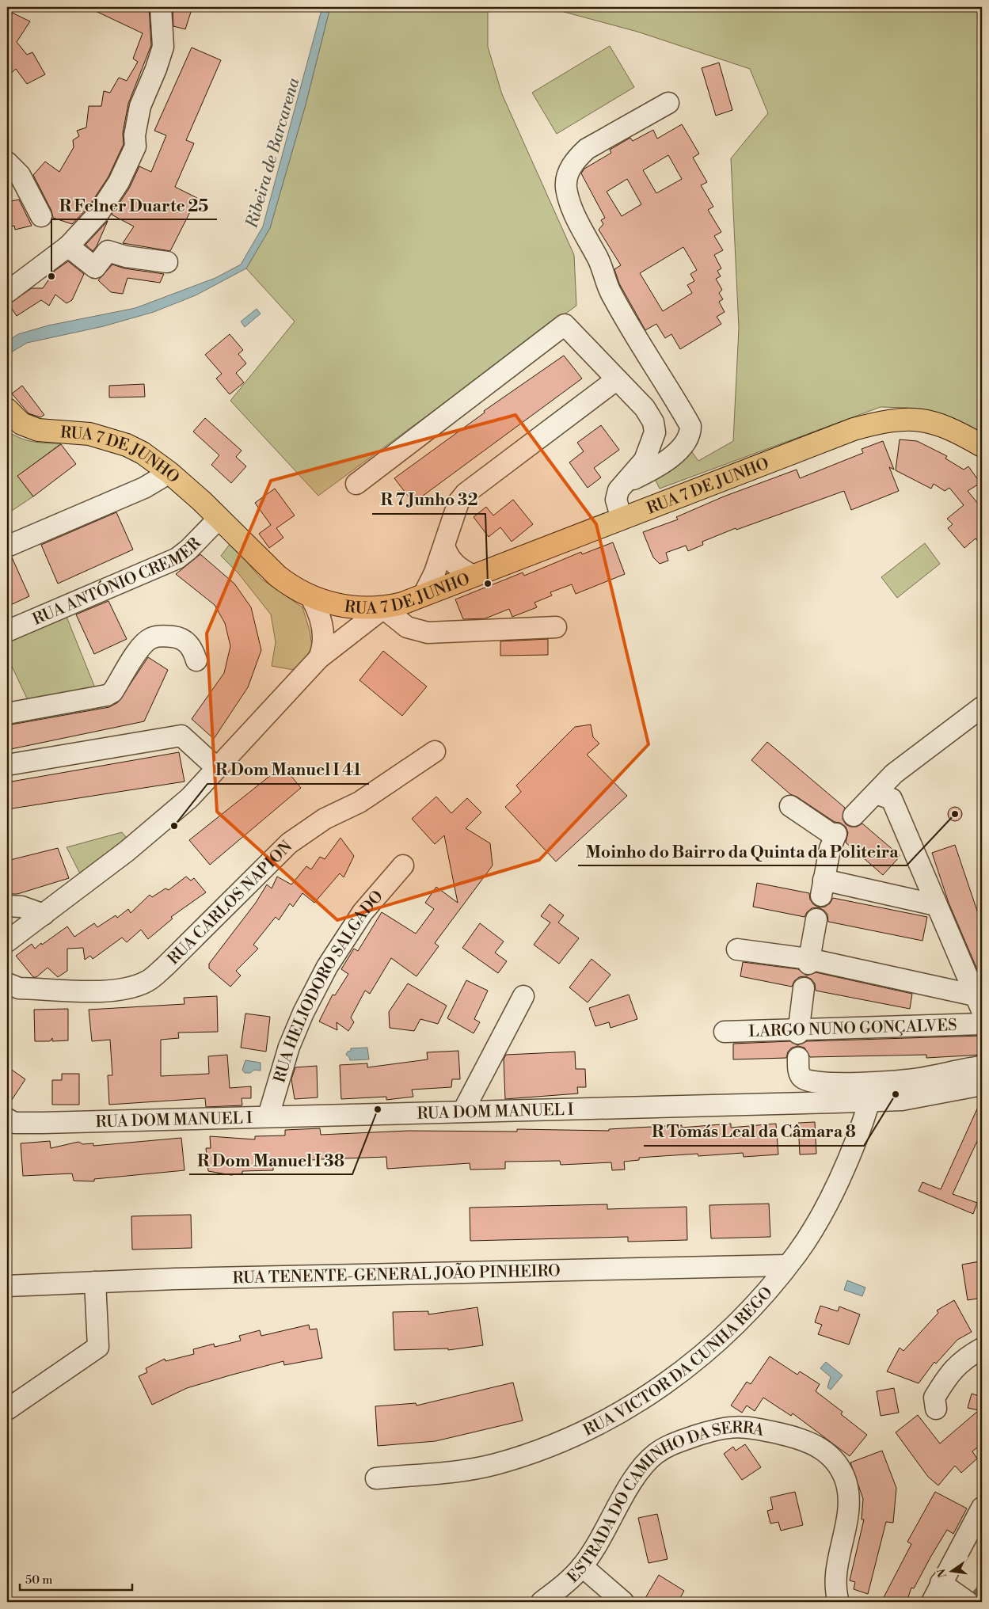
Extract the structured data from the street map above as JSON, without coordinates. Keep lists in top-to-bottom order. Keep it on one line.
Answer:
{"streets":{"main road":["RUA 7 DE JUNHO"],"street":["RUA ANTÓNIO CREMER","RUA CARLOS NAPION","RUA HELIODORO SALGADO","LARGO NUNO GONÇALVES","RUA DOM MANUEL I","RUA TENENTE-GENERAL JOÃO PINHEIRO","RUA VICTOR DA CUNHA REGO","ESTRADA DO CAMINHO DA SERRA"]},"crossings":[["RUA 7 DE JUNHO","RUA ANTÓNIO CREMER"],["RUA HELIODORO SALGADO","RUA DOM MANUEL I"],["RUA DOM MANUEL I","RUA VICTOR DA CUNHA REGO"],["RUA TENENTE-GENERAL JOÃO PINHEIRO","RUA VICTOR DA CUNHA REGO"]],"water":["Ribeira de Barcarena"],"places":["R Felner Duarte 25","R 7 Junho 32","Moinho do Bairro da Quinta da Politeira","R Dom Manuel I 41","R Tomás Leal da Câmara 8","R Dom Manuel I 38"],"scale_bar":"50 m","north":"left"}
